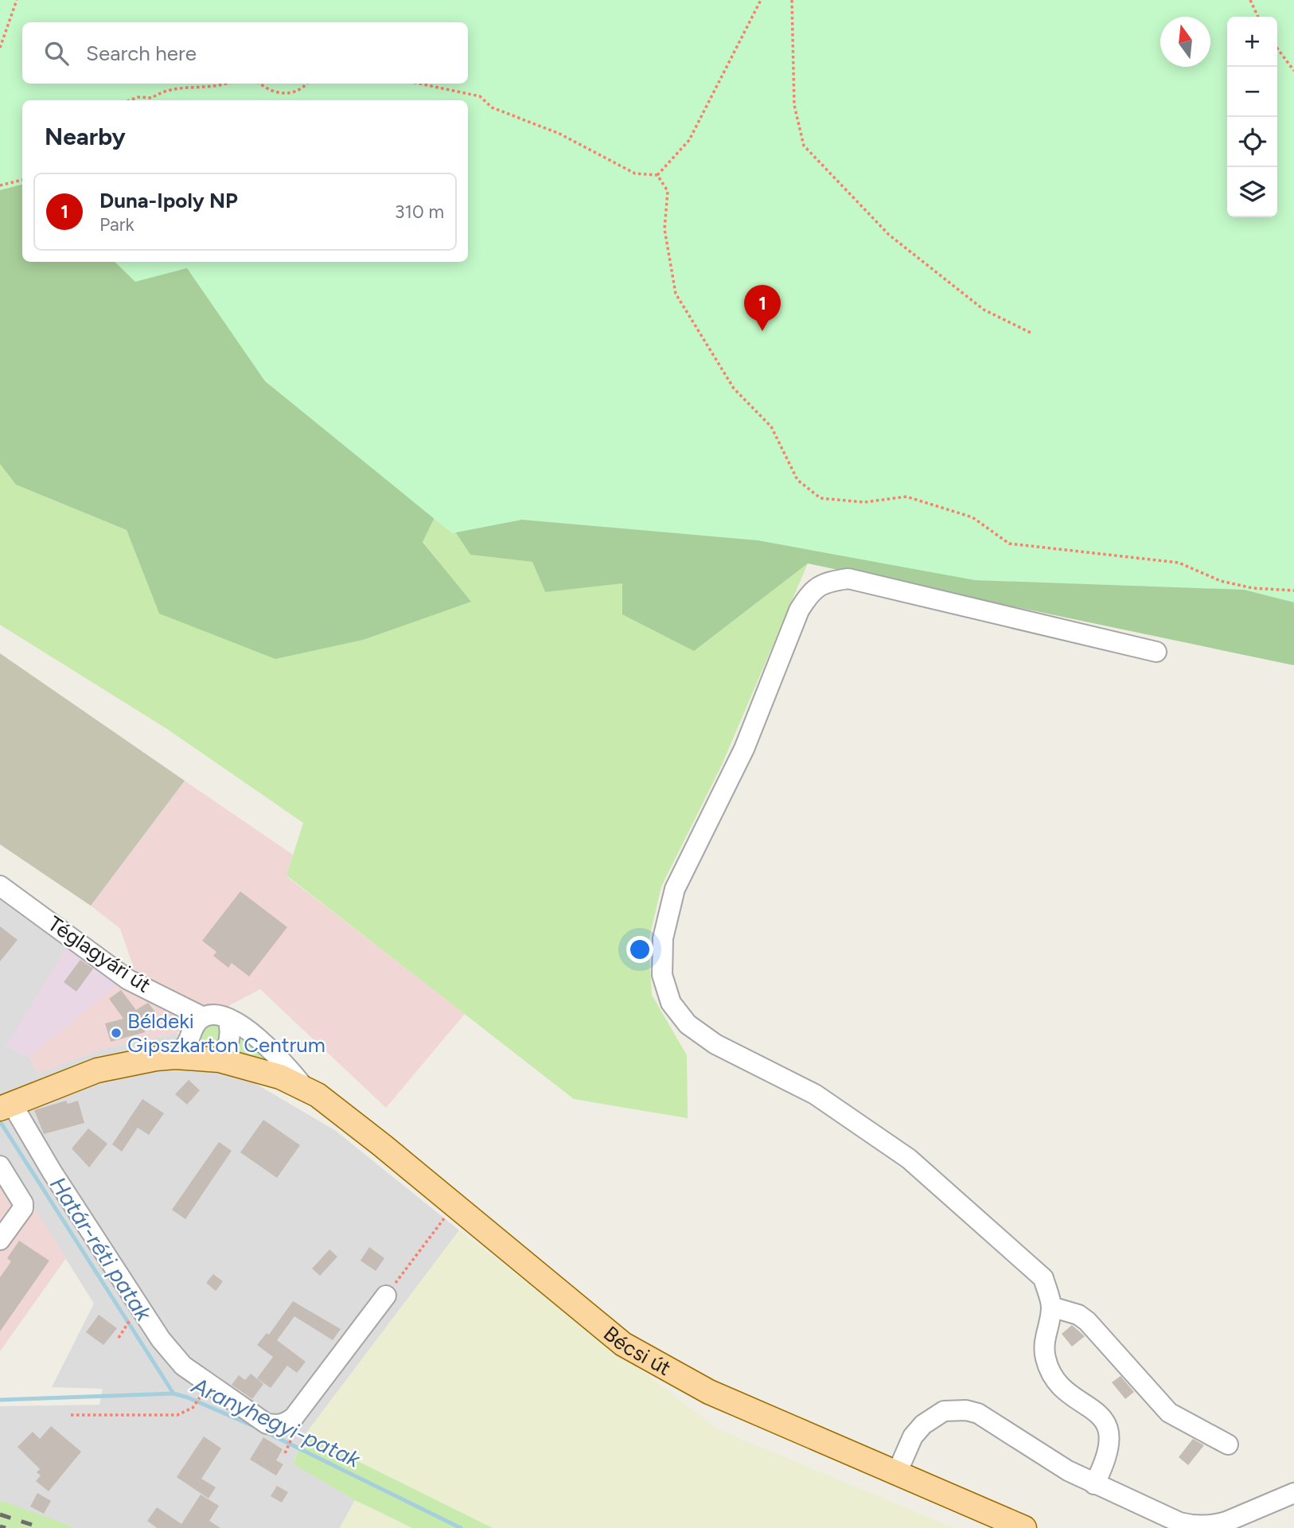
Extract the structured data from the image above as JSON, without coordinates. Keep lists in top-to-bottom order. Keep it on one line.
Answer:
{"streets":{"main road":["Bécsi út"],"street":["Téglagyári út"]},"water":["Határ-réti patak","Aranyhegyi-patak"],"places":["Béldeki Gipszkarton Centrum"],"north":"top","page":{"map_buttons":["+","−"],"search":"Search here","heading":"Nearby","list":[{"mark":"1","name":"Duna-Ipoly NP","note":"Park","value":"310 m"}],"pins":"1"}}
